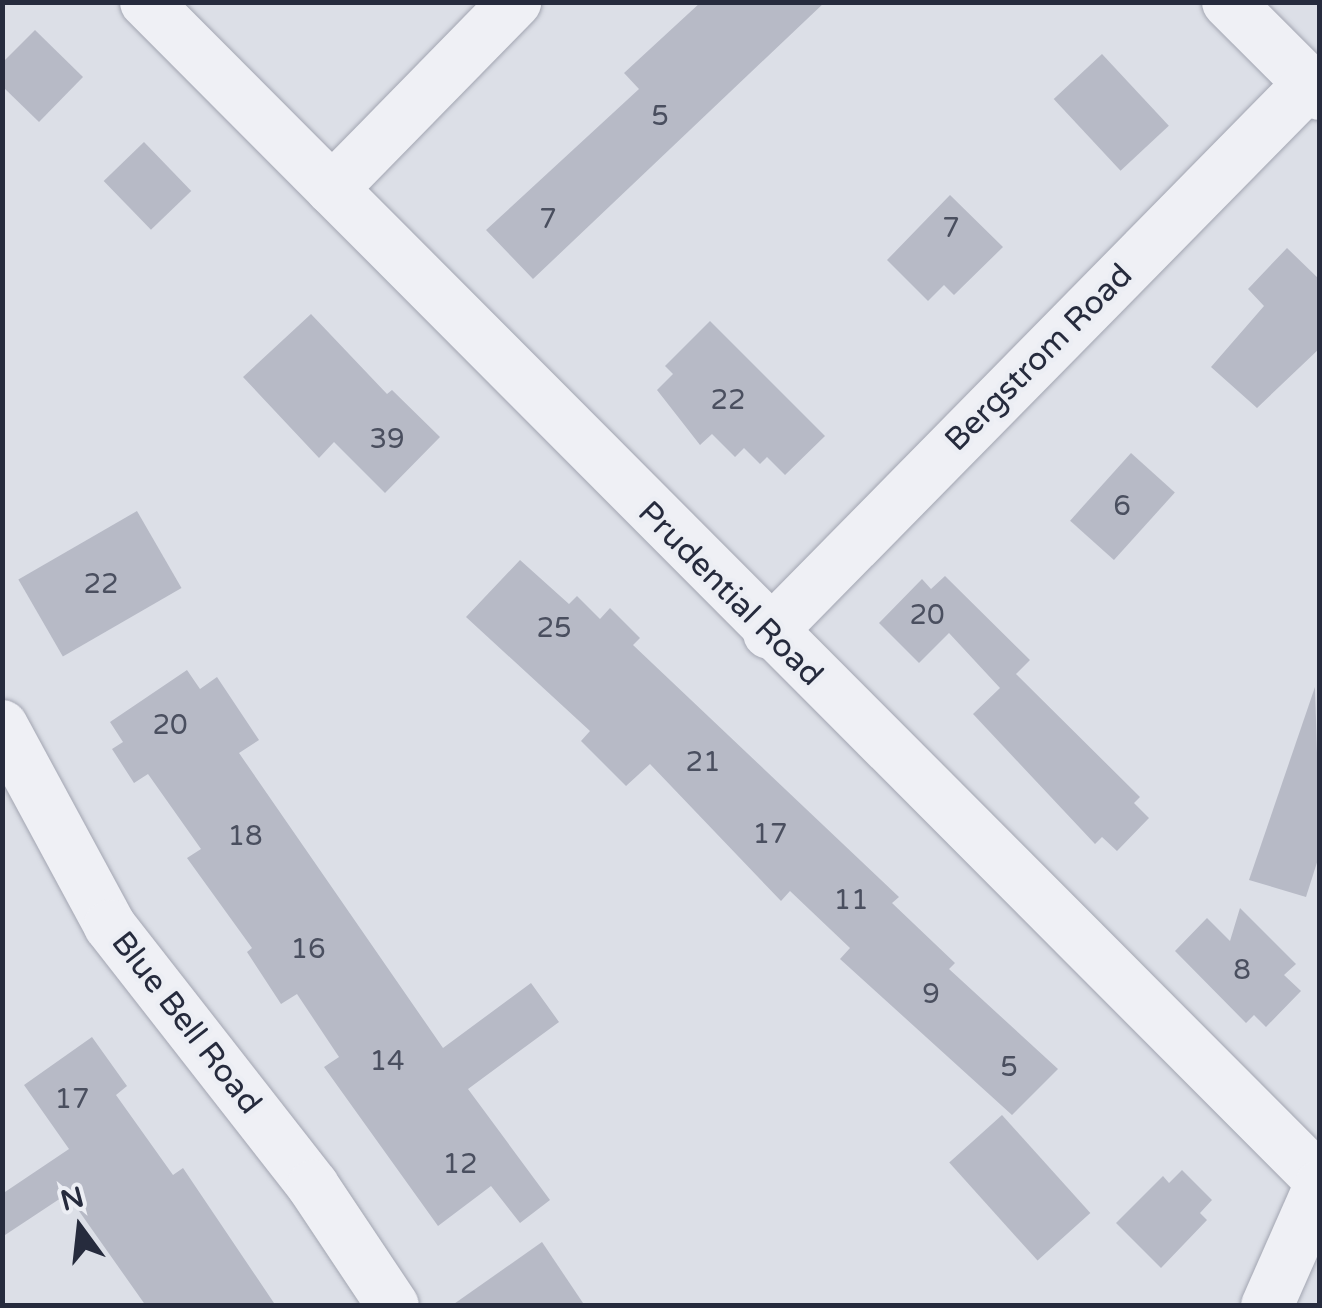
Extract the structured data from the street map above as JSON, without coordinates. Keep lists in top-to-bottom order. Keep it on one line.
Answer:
{"streets":{"street":["Bergstrom Road","Prudential Road","Blue Bell Road"]},"crossings":[["Bergstrom Road","Prudential Road"]],"house_numbers":["5","7","7","22","39","6","22","20","25","20","21","17","18","11","16","8","9","14","5","17","12"],"north":"top"}
